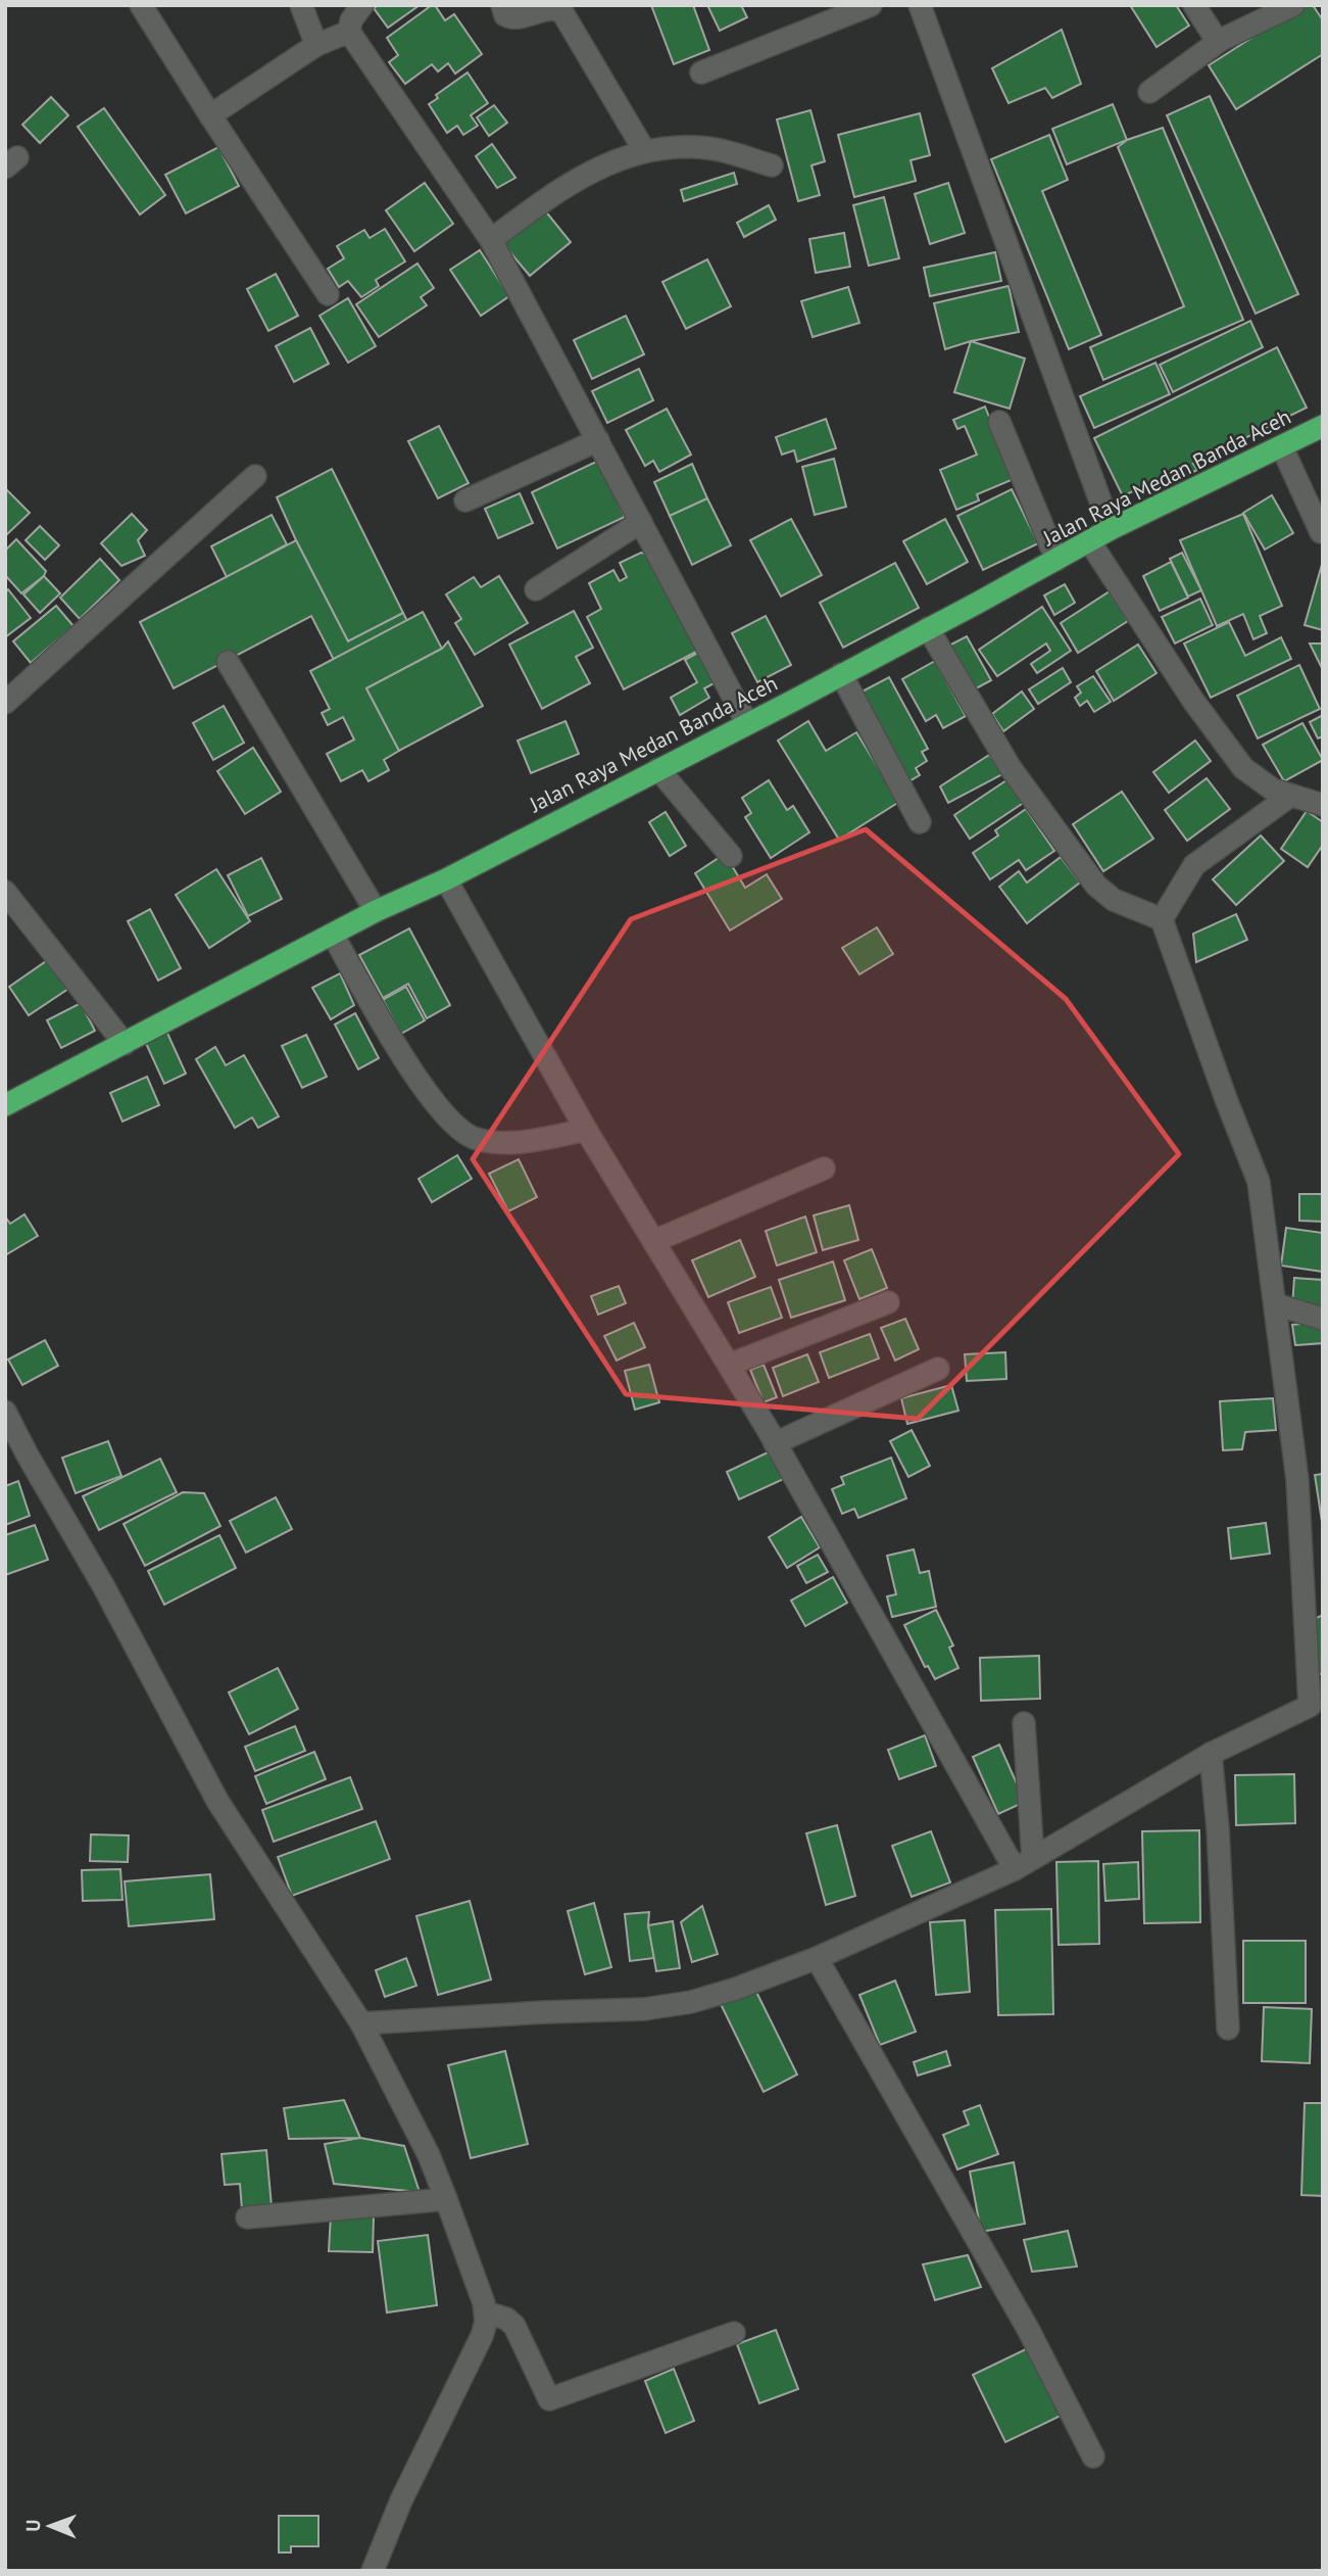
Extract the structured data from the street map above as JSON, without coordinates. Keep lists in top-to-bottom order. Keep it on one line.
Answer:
{"streets":{"highway":["Jalan Raya Medan Banda Aceh"]},"north":"left"}
